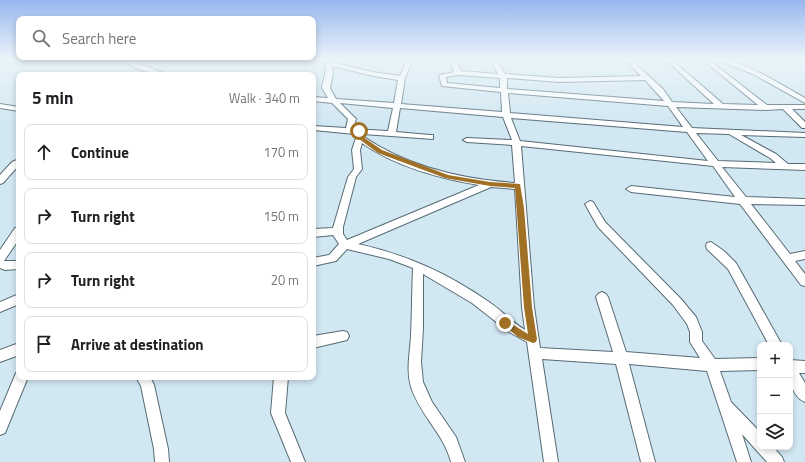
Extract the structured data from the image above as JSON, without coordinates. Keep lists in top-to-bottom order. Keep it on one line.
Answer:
{"page":{"search":"Search here","heading":["5 min","Walk · 340 m"],"list":[["Continue","170 m"],["Turn right","150 m"],["Turn right","20 m"],"Arrive at destination"],"map_buttons":["+","−"]}}
